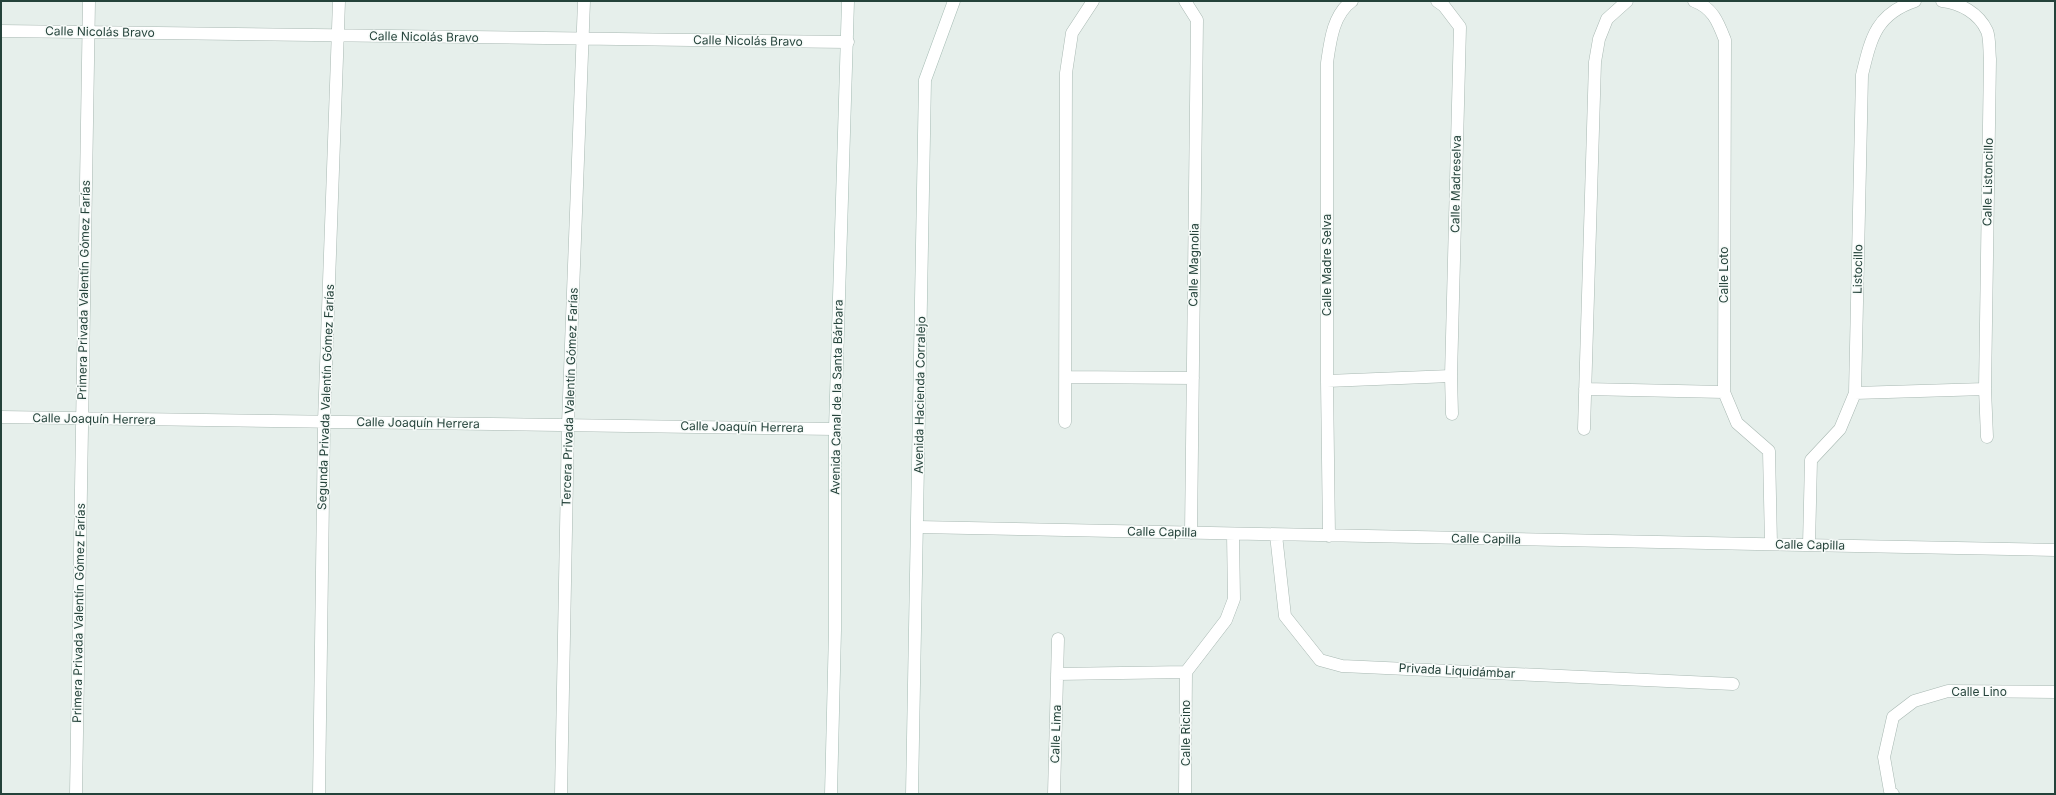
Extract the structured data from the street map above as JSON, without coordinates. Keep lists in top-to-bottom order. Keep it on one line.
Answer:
{"streets":{"street":["Calle Nicolás Bravo","Calle Listoncillo","Calle Madreselva","Calle Magnolia","Calle Madre Selva","Listocillo","Calle Loto","Primera Privada Valentín Gómez Farías","Avenida Hacienda Corralejo","Segunda Privada Valentín Gómez Farías","Tercera Privada Valentín Gómez Farías","Avenida Canal de la Santa Bárbara","Calle Joaquín Herrera","Calle Capilla","Privada Liquidámbar","Calle Lino","Calle Ricino","Calle Lima"]},"crossings":[["Calle Nicolás Bravo","Primera Privada Valentín Gómez Farías"],["Calle Nicolás Bravo","Segunda Privada Valentín Gómez Farías"],["Calle Nicolás Bravo","Tercera Privada Valentín Gómez Farías"],["Calle Nicolás Bravo","Avenida Canal de la Santa Bárbara"],["Calle Magnolia","Calle Capilla"],["Calle Madre Selva","Calle Capilla"],["Listocillo","Calle Capilla"],["Calle Loto","Calle Capilla"],["Primera Privada Valentín Gómez Farías","Calle Joaquín Herrera"],["Avenida Hacienda Corralejo","Calle Capilla"],["Segunda Privada Valentín Gómez Farías","Calle Joaquín Herrera"],["Tercera Privada Valentín Gómez Farías","Calle Joaquín Herrera"],["Avenida Canal de la Santa Bárbara","Calle Joaquín Herrera"],["Calle Capilla","Privada Liquidámbar"]]}
